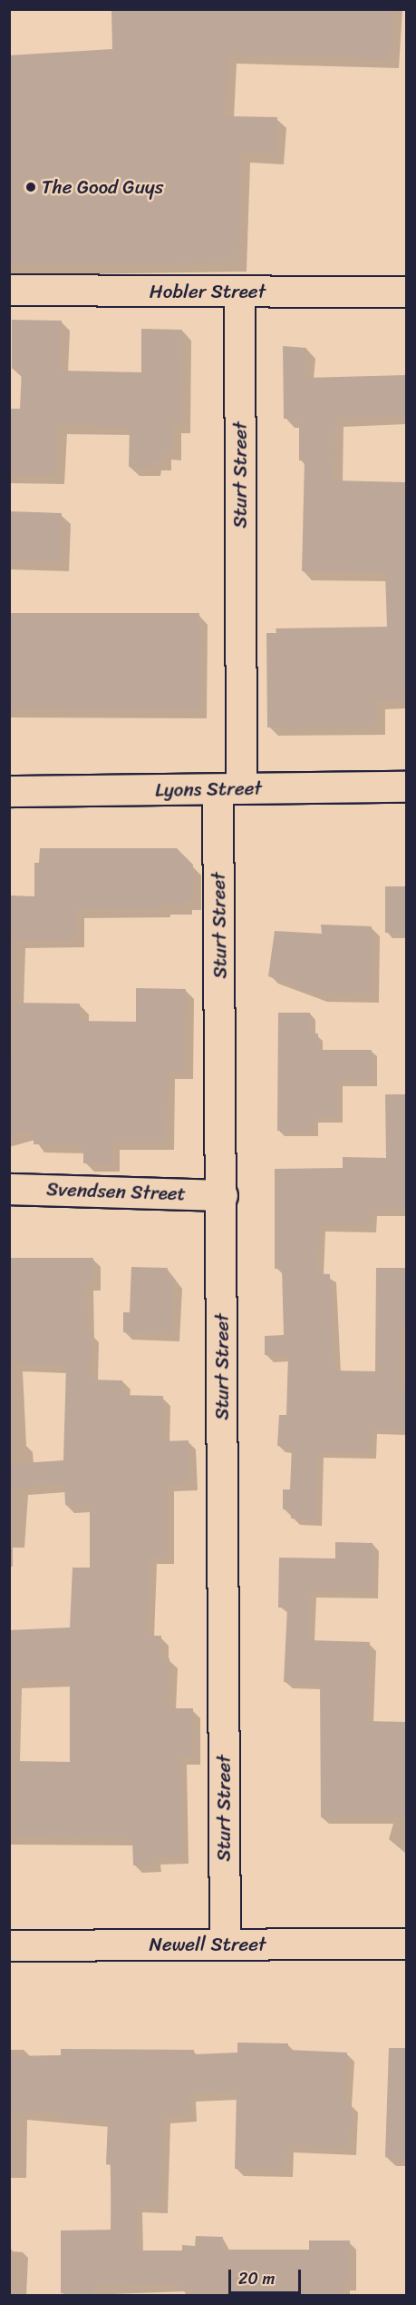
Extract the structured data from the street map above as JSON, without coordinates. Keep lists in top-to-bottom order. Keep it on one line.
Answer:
{"streets":{"street":["Hobler Street","Sturt Street","Lyons Street","Svendsen Street","Newell Street"]},"crossings":[["Hobler Street","Sturt Street"],["Sturt Street","Lyons Street"],["Sturt Street","Svendsen Street"],["Sturt Street","Newell Street"]],"places":["The Good Guys"],"scale_bar":"20 m"}
